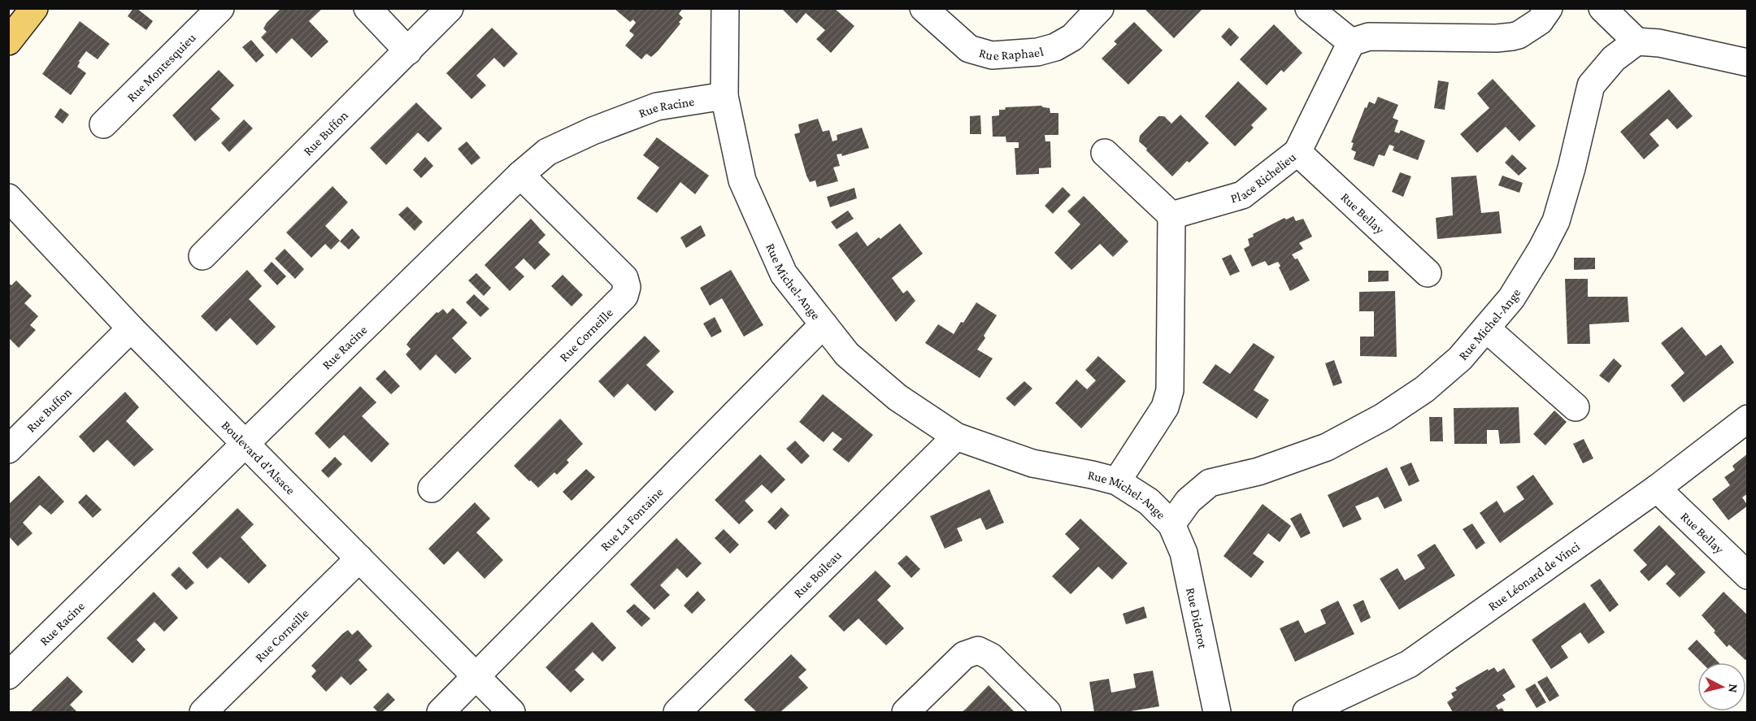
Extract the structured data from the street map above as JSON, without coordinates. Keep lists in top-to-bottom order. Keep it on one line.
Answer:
{"streets":{"street":["Rue Raphael","Rue Montesquieu","Rue Racine","Rue Buffon","Place Richelieu","Rue Bellay","Rue Michel-Ange","Rue Corneille","Boulevard d'Alsace","Rue La Fontaine","Rue Boileau","Rue Léonard de Vinci","Rue Diderot"]},"crossings":[["Rue Racine","Rue Michel-Ange"],["Rue Racine","Rue Corneille"],["Rue Racine","Boulevard d'Alsace"],["Rue Buffon","Boulevard d'Alsace"],["Place Richelieu","Rue Bellay"],["Rue Bellay","Rue Léonard de Vinci"],["Rue Michel-Ange","Rue La Fontaine"],["Rue Michel-Ange","Rue Boileau"],["Rue Michel-Ange","Rue Diderot"],["Rue Corneille","Boulevard d'Alsace"],["Boulevard d'Alsace","Rue La Fontaine"]],"north":"right"}
